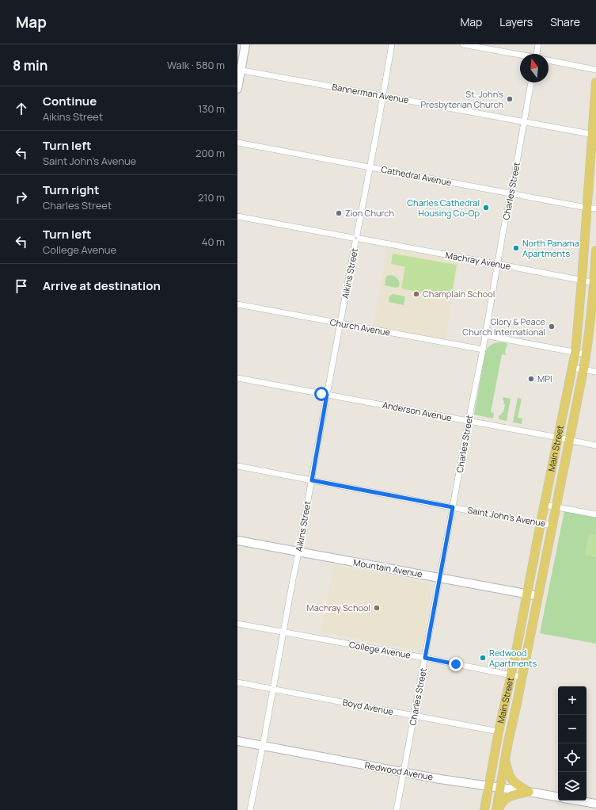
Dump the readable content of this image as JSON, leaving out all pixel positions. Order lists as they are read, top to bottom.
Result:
{
  "streets": {
    "main road": ["Main Street", "Mountain Avenue", "Redwood Avenue"],
    "street": [
      "Bannerman Avenue",
      "Cathedral Avenue",
      "Charles Street",
      "Machray Avenue",
      "Aikins Street",
      "Church Avenue",
      "Anderson Avenue",
      "Saint John's Avenue",
      "College Avenue",
      "Boyd Avenue"
    ]
  },
  "crossings": [
    ["Bannerman Avenue", "Charles Street"],
    ["Bannerman Avenue", "Aikins Street"],
    ["Bannerman Avenue", "Main Street"],
    ["Cathedral Avenue", "Charles Street"],
    ["Cathedral Avenue", "Aikins Street"],
    ["Cathedral Avenue", "Main Street"],
    ["Charles Street", "Machray Avenue"],
    ["Charles Street", "Church Avenue"],
    ["Charles Street", "Anderson Avenue"],
    ["Charles Street", "Saint John's Avenue"],
    ["Charles Street", "Mountain Avenue"],
    ["Charles Street", "College Avenue"],
    ["Charles Street", "Boyd Avenue"],
    ["Charles Street", "Redwood Avenue"],
    ["Machray Avenue", "Aikins Street"],
    ["Machray Avenue", "Main Street"],
    ["Aikins Street", "Church Avenue"],
    ["Aikins Street", "Anderson Avenue"],
    ["Aikins Street", "Saint John's Avenue"],
    ["Aikins Street", "Mountain Avenue"],
    ["Aikins Street", "College Avenue"],
    ["Aikins Street", "Boyd Avenue"],
    ["Aikins Street", "Redwood Avenue"],
    ["Anderson Avenue", "Main Street"],
    ["Main Street", "Saint John's Avenue"],
    ["Main Street", "Mountain Avenue"],
    ["Main Street", "College Avenue"],
    ["Main Street", "Boyd Avenue"],
    ["Main Street", "Redwood Avenue"]
  ],
  "places": [
    "St. John's Presbyterian Church",
    "Charles Cathedral Housing Co-Op",
    "Zion Church",
    "North Panama Apartments",
    "Champlain School",
    "Glory & Peace Church International",
    "MPI",
    "Machray School",
    "Redwood Apartments"
  ],
  "north": "top",
  "page": {
    "header": "Map",
    "nav": ["Map", "Layers", "Share"],
    "heading": ["8 min", "Walk · 580 m"],
    "list": [
      ["Continue", "Aikins Street", "130 m"],
      ["Turn left", "Saint John's Avenue", "200 m"],
      ["Turn right", "Charles Street", "210 m"],
      ["Turn left", "College Avenue", "40 m"],
      "Arrive at destination"
    ],
    "map_buttons": ["+", "−"]
  }
}
